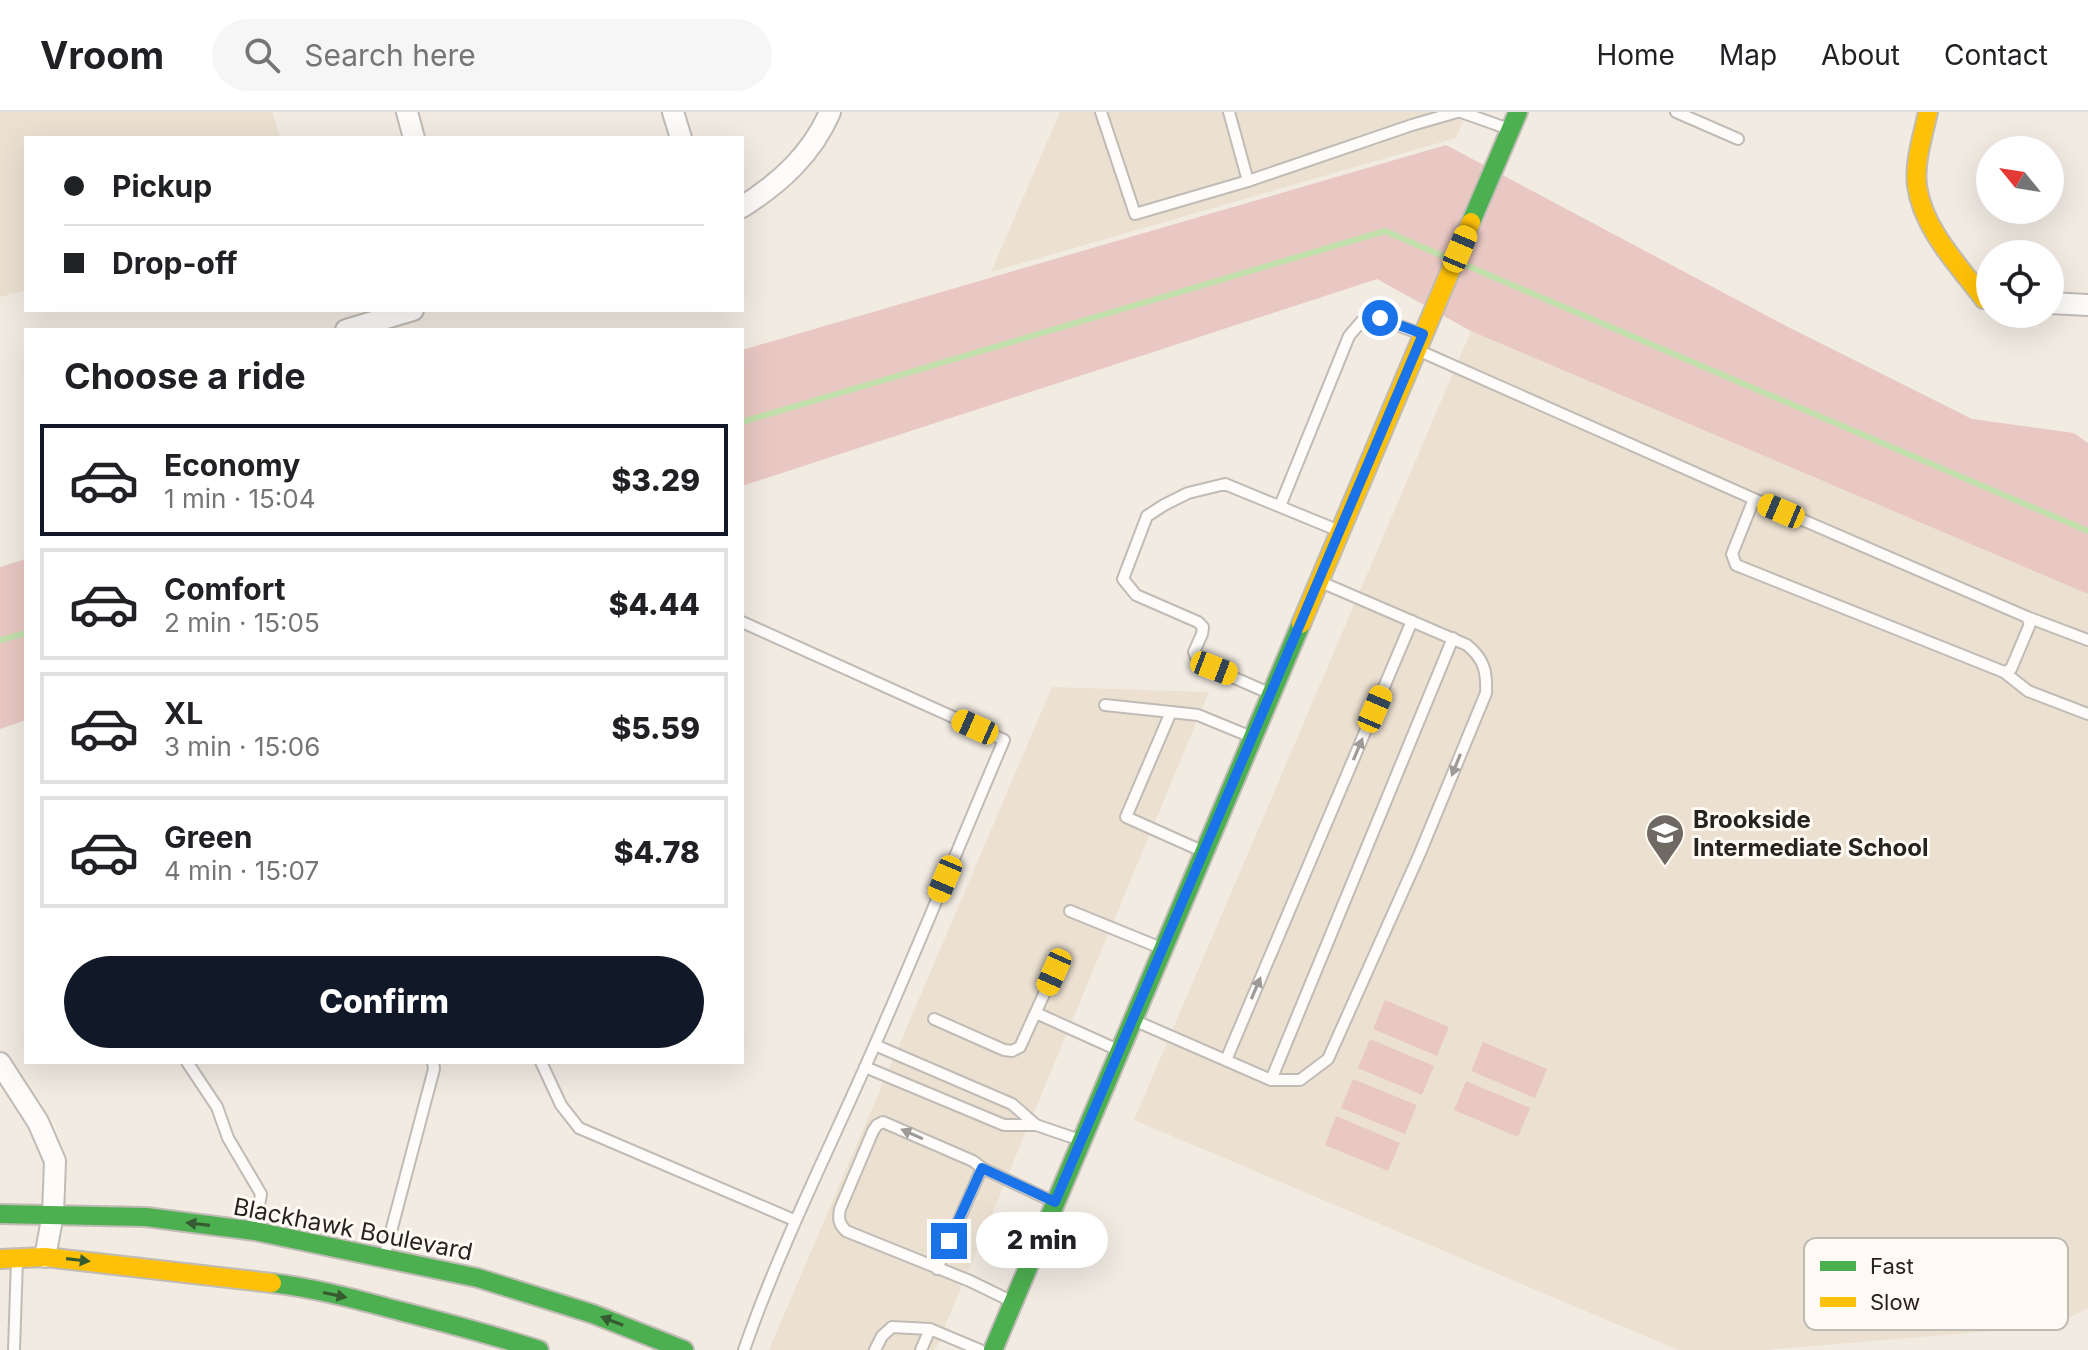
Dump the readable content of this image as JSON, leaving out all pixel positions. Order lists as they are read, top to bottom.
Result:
{
  "streets": {
    "main road": ["Blackhawk Boulevard"]
  },
  "places": {
    "school or university": ["Brookside Intermediate School"]
  },
  "legend": ["Fast", "Slow"],
  "north": "top left",
  "page": {
    "header": "Vroom",
    "search": "Search here",
    "nav": [
      "Home",
      "Map",
      "About",
      "Contact"
    ],
    "banner": ["Pickup", "Drop-off"],
    "heading": "Choose a ride",
    "list": [
      {
        "name": "Economy",
        "note": "1 min · 15:04",
        "value": "$3.29"
      },
      {
        "name": "Comfort",
        "note": "2 min · 15:05",
        "value": "$4.44"
      },
      {
        "name": "XL",
        "note": "3 min · 15:06",
        "value": "$5.59"
      },
      {
        "name": "Green",
        "note": "4 min · 15:07",
        "value": "$4.78"
      }
    ],
    "buttons": "Confirm",
    "bubble": "2 min"
  }
}
